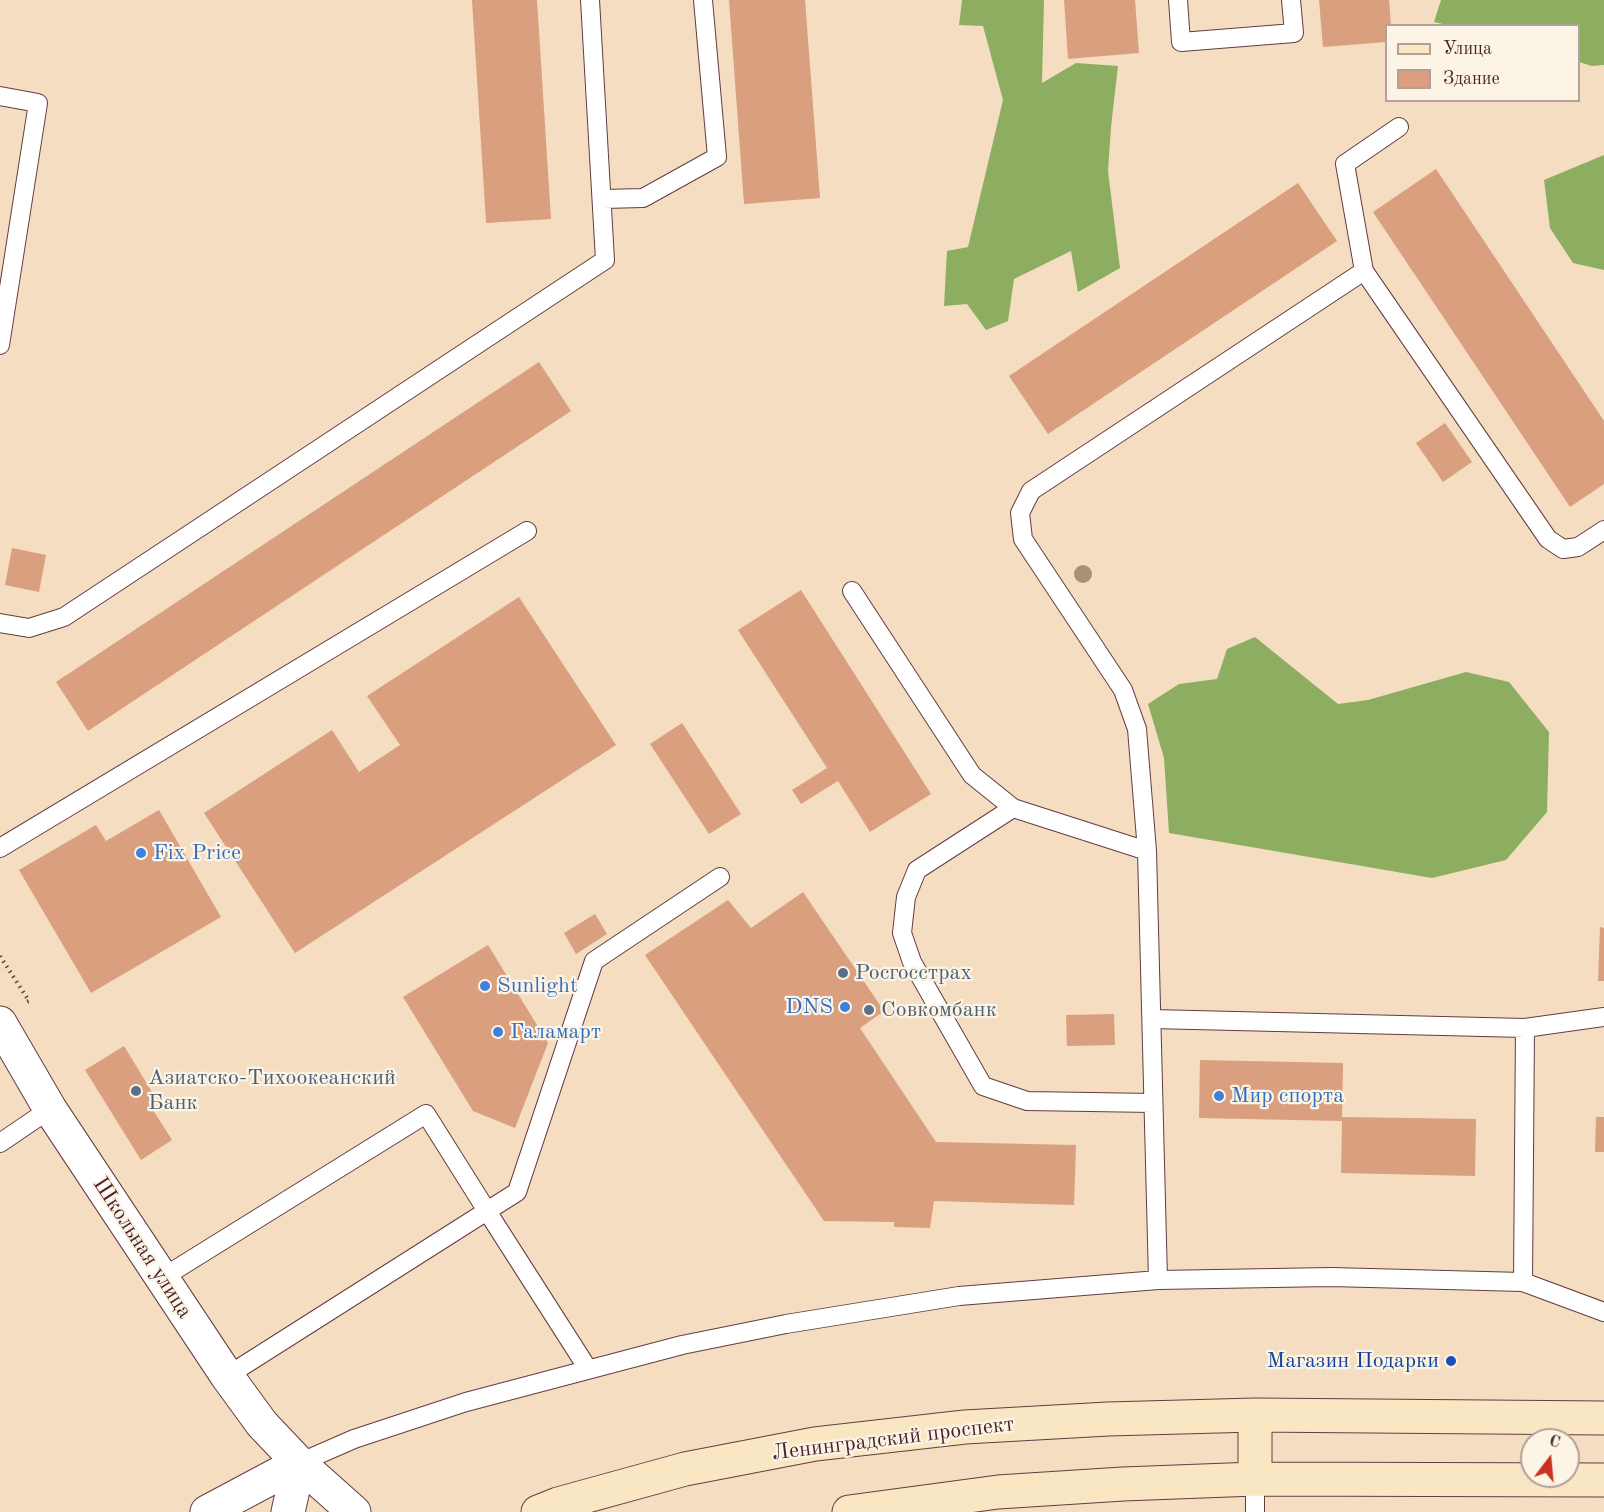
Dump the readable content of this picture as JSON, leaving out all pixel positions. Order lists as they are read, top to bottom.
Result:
{
  "streets": {
    "main road": ["Ленинградский проспект"],
    "street": ["Школьная улица"]
  },
  "places": [
    "Fix Price",
    "Росгосстрах",
    "Sunlight",
    "DNS",
    "Совкомбанк",
    "Галамарт",
    "Азиатско-Тихоокеанский Банк",
    "Мир спорта",
    "Магазин Подарки"
  ],
  "legend": ["Улица", "Здание"],
  "north": "top"
}
